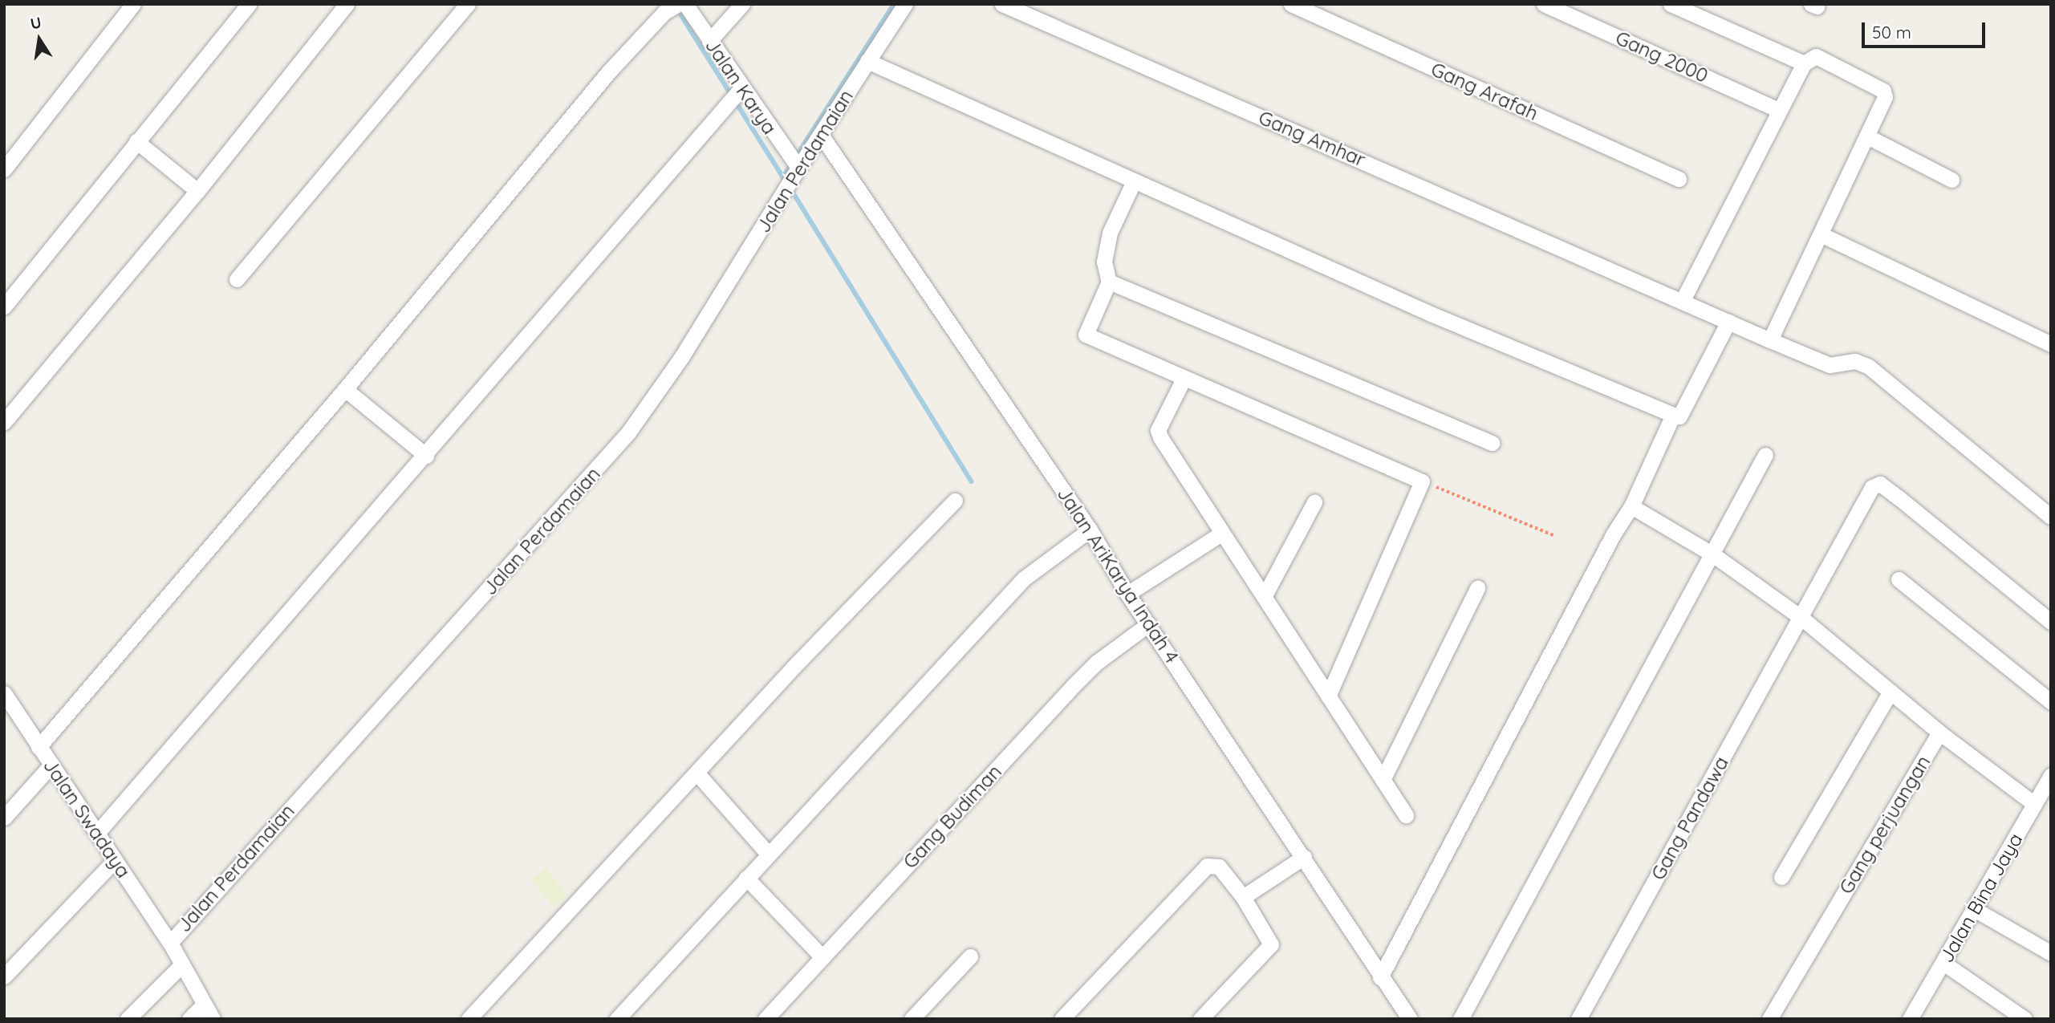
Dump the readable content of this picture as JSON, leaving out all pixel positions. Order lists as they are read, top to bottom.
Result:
{
  "streets": {
    "street": [
      "Gang 2000",
      "Jalan Karya",
      "Gang Arafah",
      "Gang Amhar",
      "Jalan Perdamaian",
      "Jalan AriKarya Indah 4",
      "Gang Budiman",
      "Jalan Swadaya",
      "Gang Pandawa",
      "Gang perjuangan",
      "Jalan Bina Jaya"
    ]
  },
  "crossings": [
    ["Jalan Karya", "Jalan Perdamaian"],
    ["Jalan Perdamaian", "Jalan AriKarya Indah 4"],
    ["Jalan Perdamaian", "Jalan Swadaya"],
    ["Jalan AriKarya Indah 4", "Gang Budiman"],
    ["Gang perjuangan", "Jalan Bina Jaya"]
  ],
  "scale_bar": "50 m",
  "north": "top"
}
